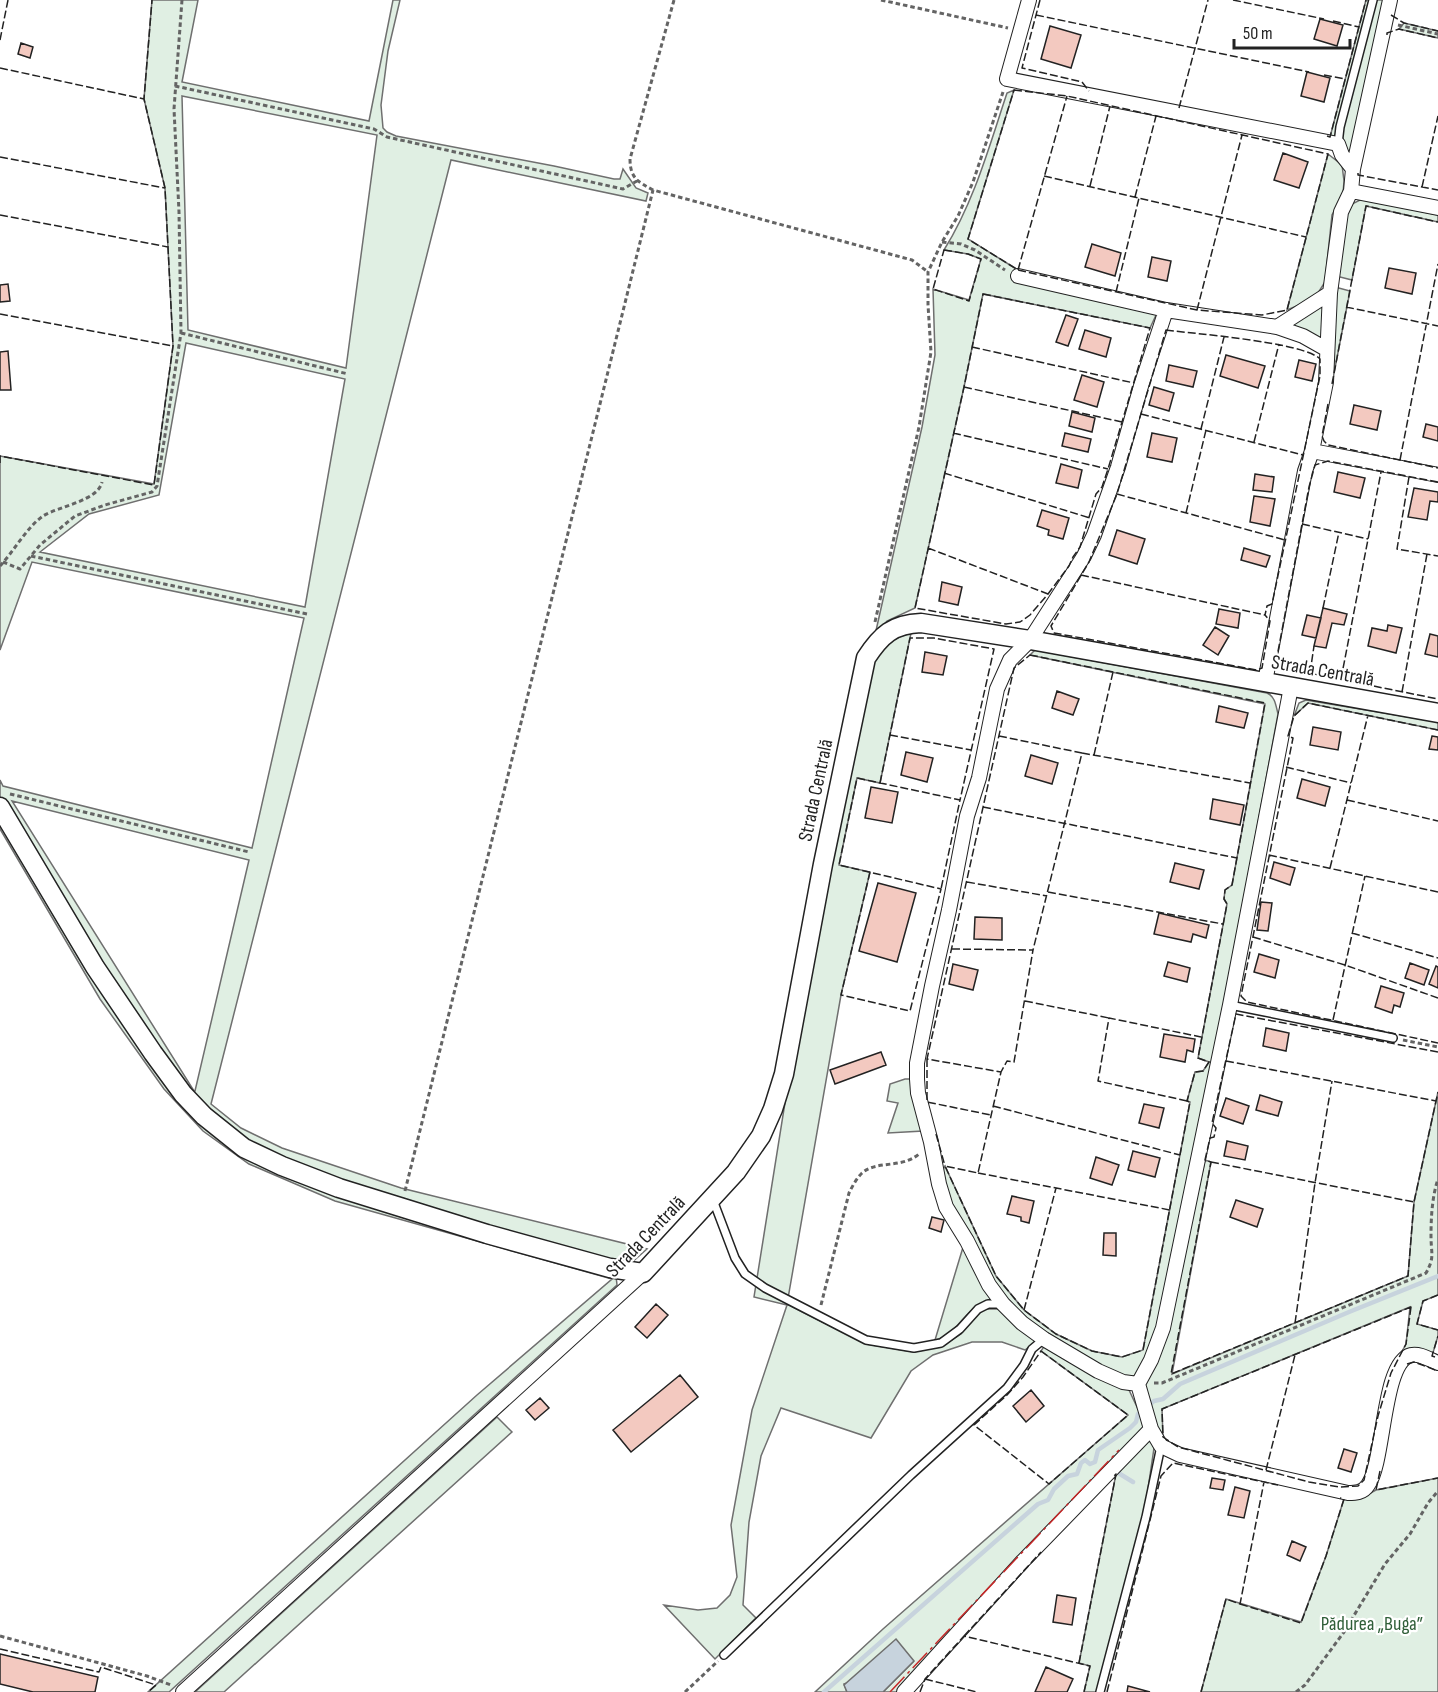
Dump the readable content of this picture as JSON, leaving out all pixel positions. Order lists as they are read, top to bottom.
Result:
{
  "streets": {
    "street": ["Strada Centrală"]
  },
  "parks": ["Pădurea „Buga”"],
  "scale_bar": "50 m"
}
